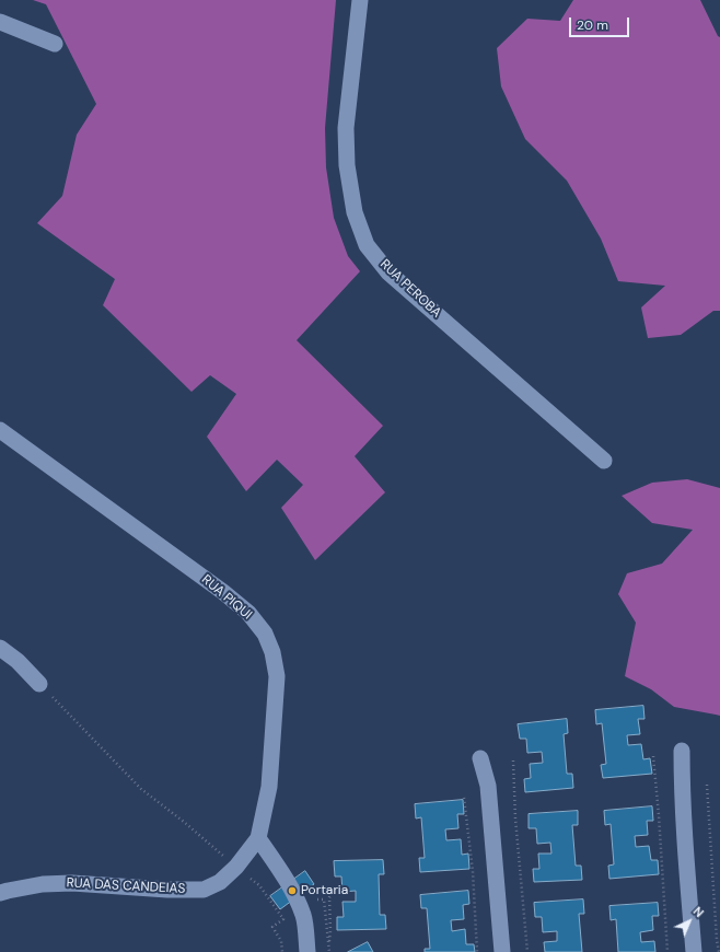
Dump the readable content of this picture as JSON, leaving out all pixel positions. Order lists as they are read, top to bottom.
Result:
{
  "streets": {
    "street": ["RUA PEROBA", "RUA PIQUI", "RUA DAS CANDEIAS"]
  },
  "crossings": [
    ["RUA PIQUI", "RUA DAS CANDEIAS"]
  ],
  "places": ["Portaria"],
  "scale_bar": "20 m",
  "north": "top right"
}
